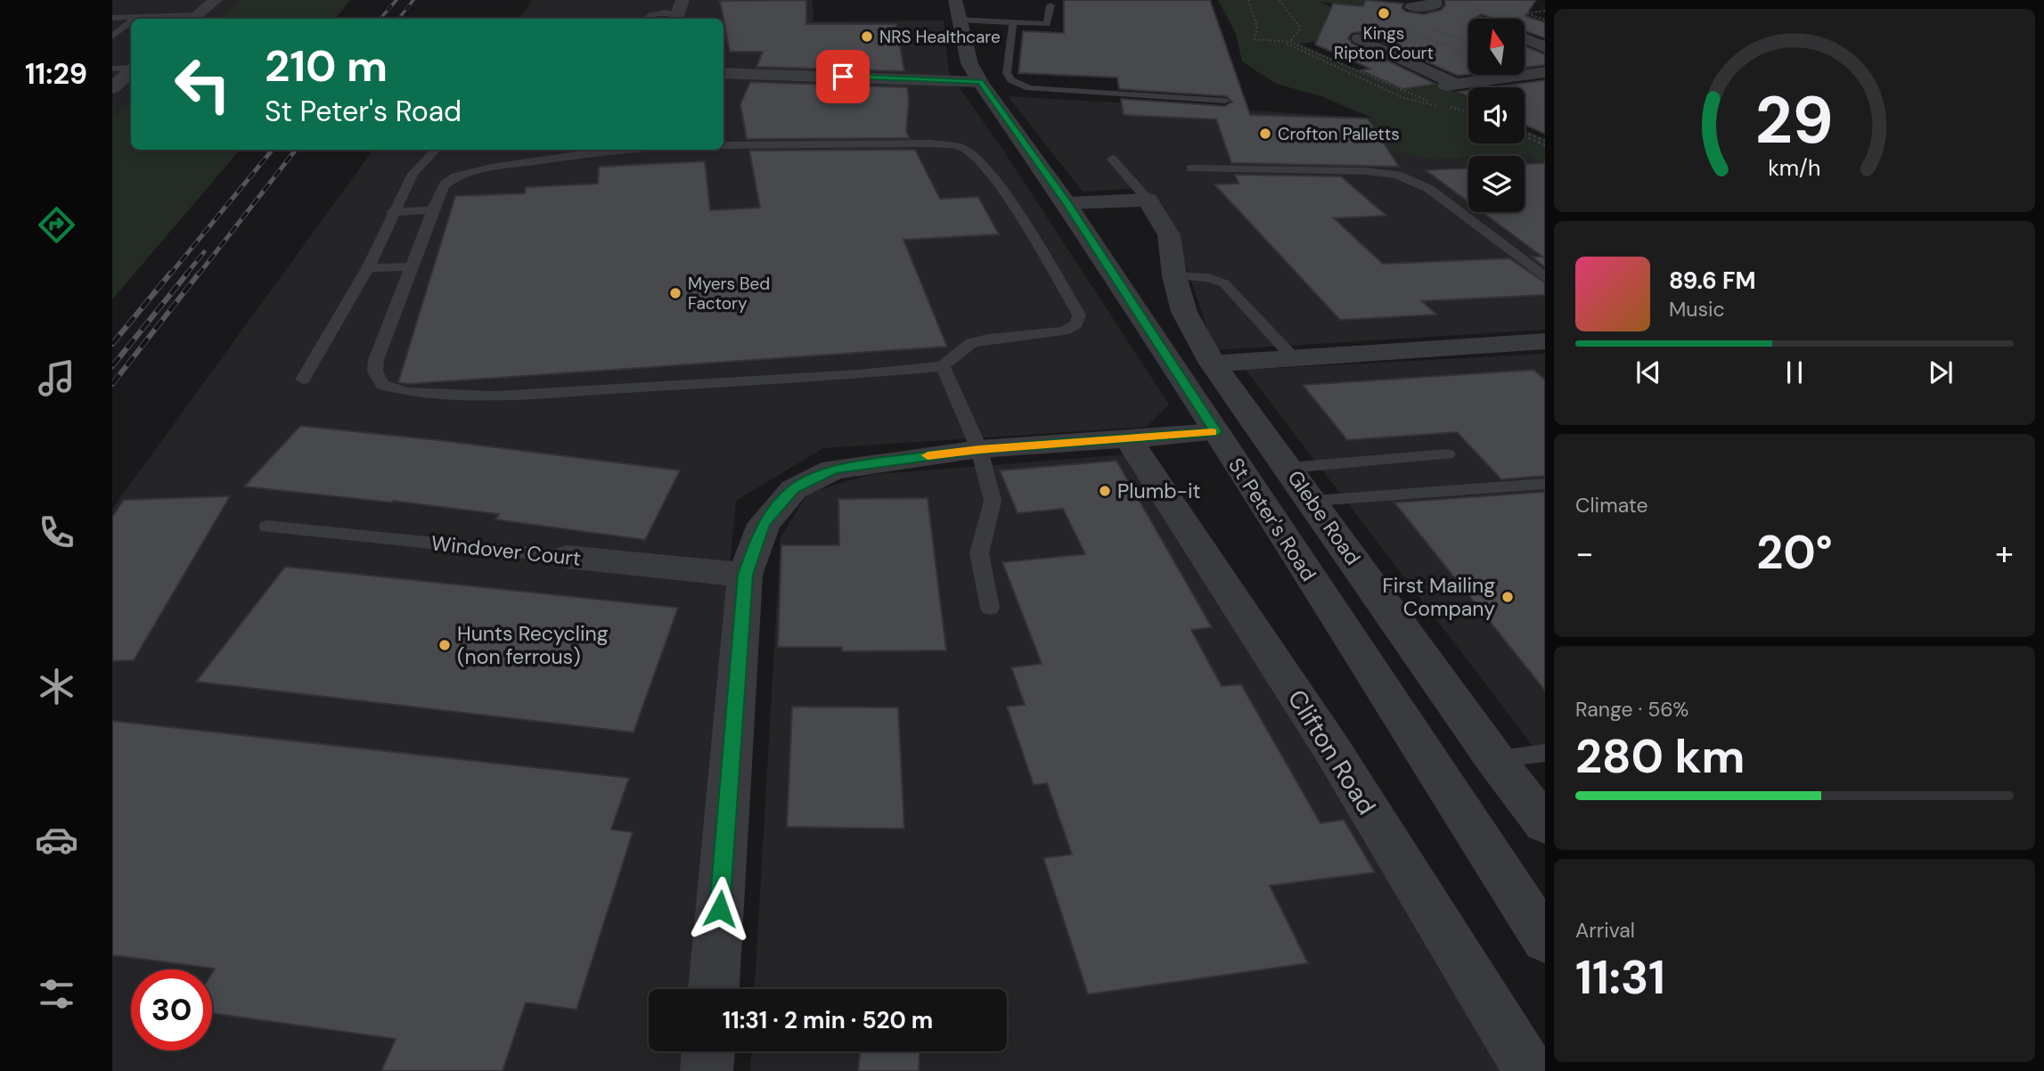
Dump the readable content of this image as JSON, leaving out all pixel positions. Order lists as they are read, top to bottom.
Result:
{
  "streets": {
    "street": [
      "Glebe Road",
      "St Peter's Road",
      "Windover Court",
      "Clifton Road"
    ]
  },
  "places": [
    "Kings Ripton Court",
    "NRS Healthcare",
    "Crofton Palletts",
    "Myers Bed Factory",
    "Plumb-it",
    "First Mailing Company",
    "Hunts Recycling (non ferrous)"
  ],
  "north": "top",
  "page": {
    "tabs": "11:29",
    "turn": ["210 m", "St Peter's Road"],
    "song": ["89.6 FM", "Music"],
    "tile": [
      "Climate",
      ["Range · 56%", "280 km"],
      ["Arrival", "11:31"]
    ],
    "heat": ["−", "20°", "+"],
    "limit": "30",
    "trip": "11:31 · 2 min · 520 m",
    "gauge": ["29", "km/h"]
  }
}
